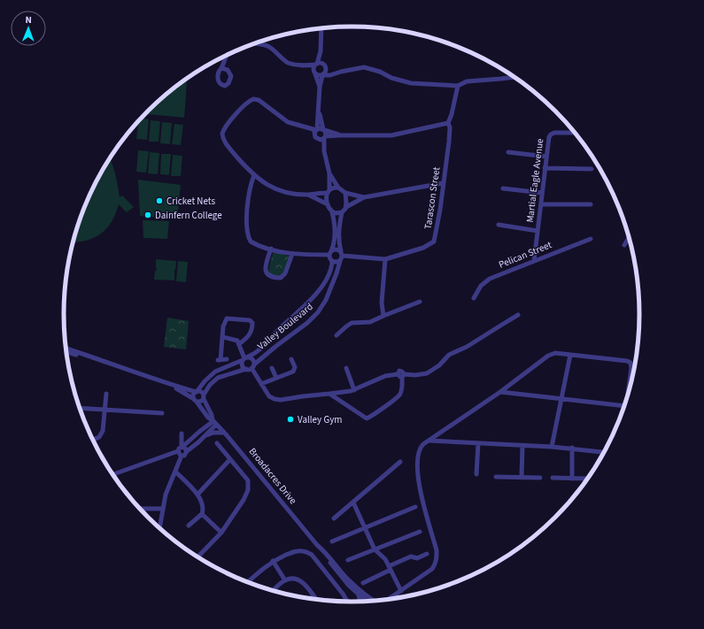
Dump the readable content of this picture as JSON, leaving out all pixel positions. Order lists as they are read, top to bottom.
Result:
{
  "streets": {
    "street": [
      "Martial Eagle Avenue",
      "Tarascon Street",
      "Pelican Street",
      "Valley Boulevard",
      "Broadacres Drive"
    ]
  },
  "crossings": [
    ["Martial Eagle Avenue", "Pelican Street"],
    ["Tarascon Street", "Valley Boulevard"],
    ["Valley Boulevard", "Broadacres Drive"]
  ],
  "places": ["Cricket Nets", "Dainfern College", "Valley Gym"],
  "north": "top"
}
